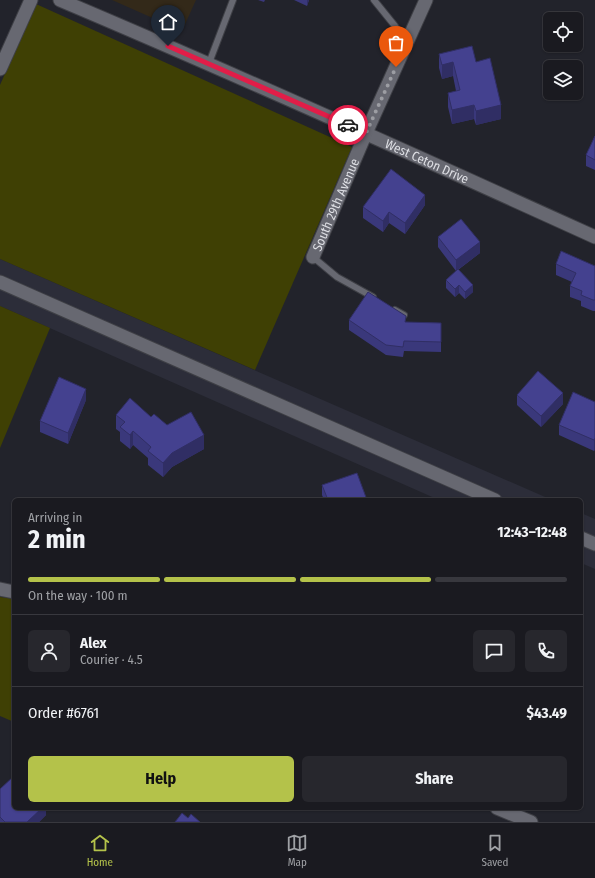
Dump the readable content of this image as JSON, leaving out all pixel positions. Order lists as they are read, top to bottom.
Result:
{
  "streets": {
    "street": ["West Ceton Drive", "South 29th Avenue"]
  },
  "crossings": [
    ["West Ceton Drive", "South 29th Avenue"]
  ],
  "page": {
    "heading": ["2 min", "Arriving in", "12:43–12:48"],
    "panel": [
      "Alex",
      "Courier · 4.5",
      "Order #6761",
      "$43.49"
    ],
    "bar": "On the way · 100 m",
    "buttons": ["Help", "Share"],
    "tabs": ["Home", "Map", "Saved"]
  }
}
